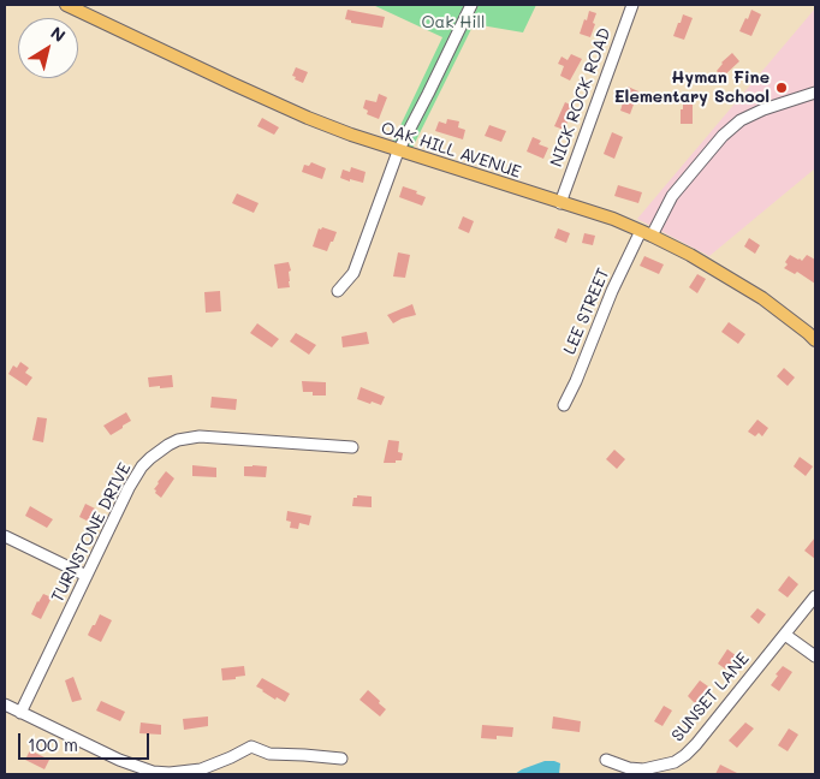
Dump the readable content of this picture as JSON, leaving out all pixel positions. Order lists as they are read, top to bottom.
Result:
{
  "streets": {
    "main road": ["OAK HILL AVENUE"],
    "street": [
      "NICK ROCK ROAD",
      "LEE STREET",
      "TURNSTONE DRIVE",
      "SUNSET LANE"
    ]
  },
  "crossings": [
    ["NICK ROCK ROAD", "OAK HILL AVENUE"],
    ["OAK HILL AVENUE", "LEE STREET"]
  ],
  "parks": ["Oak Hill"],
  "places": ["Hyman Fine Elementary School"],
  "scale_bar": "100 m",
  "north": "top right"
}
